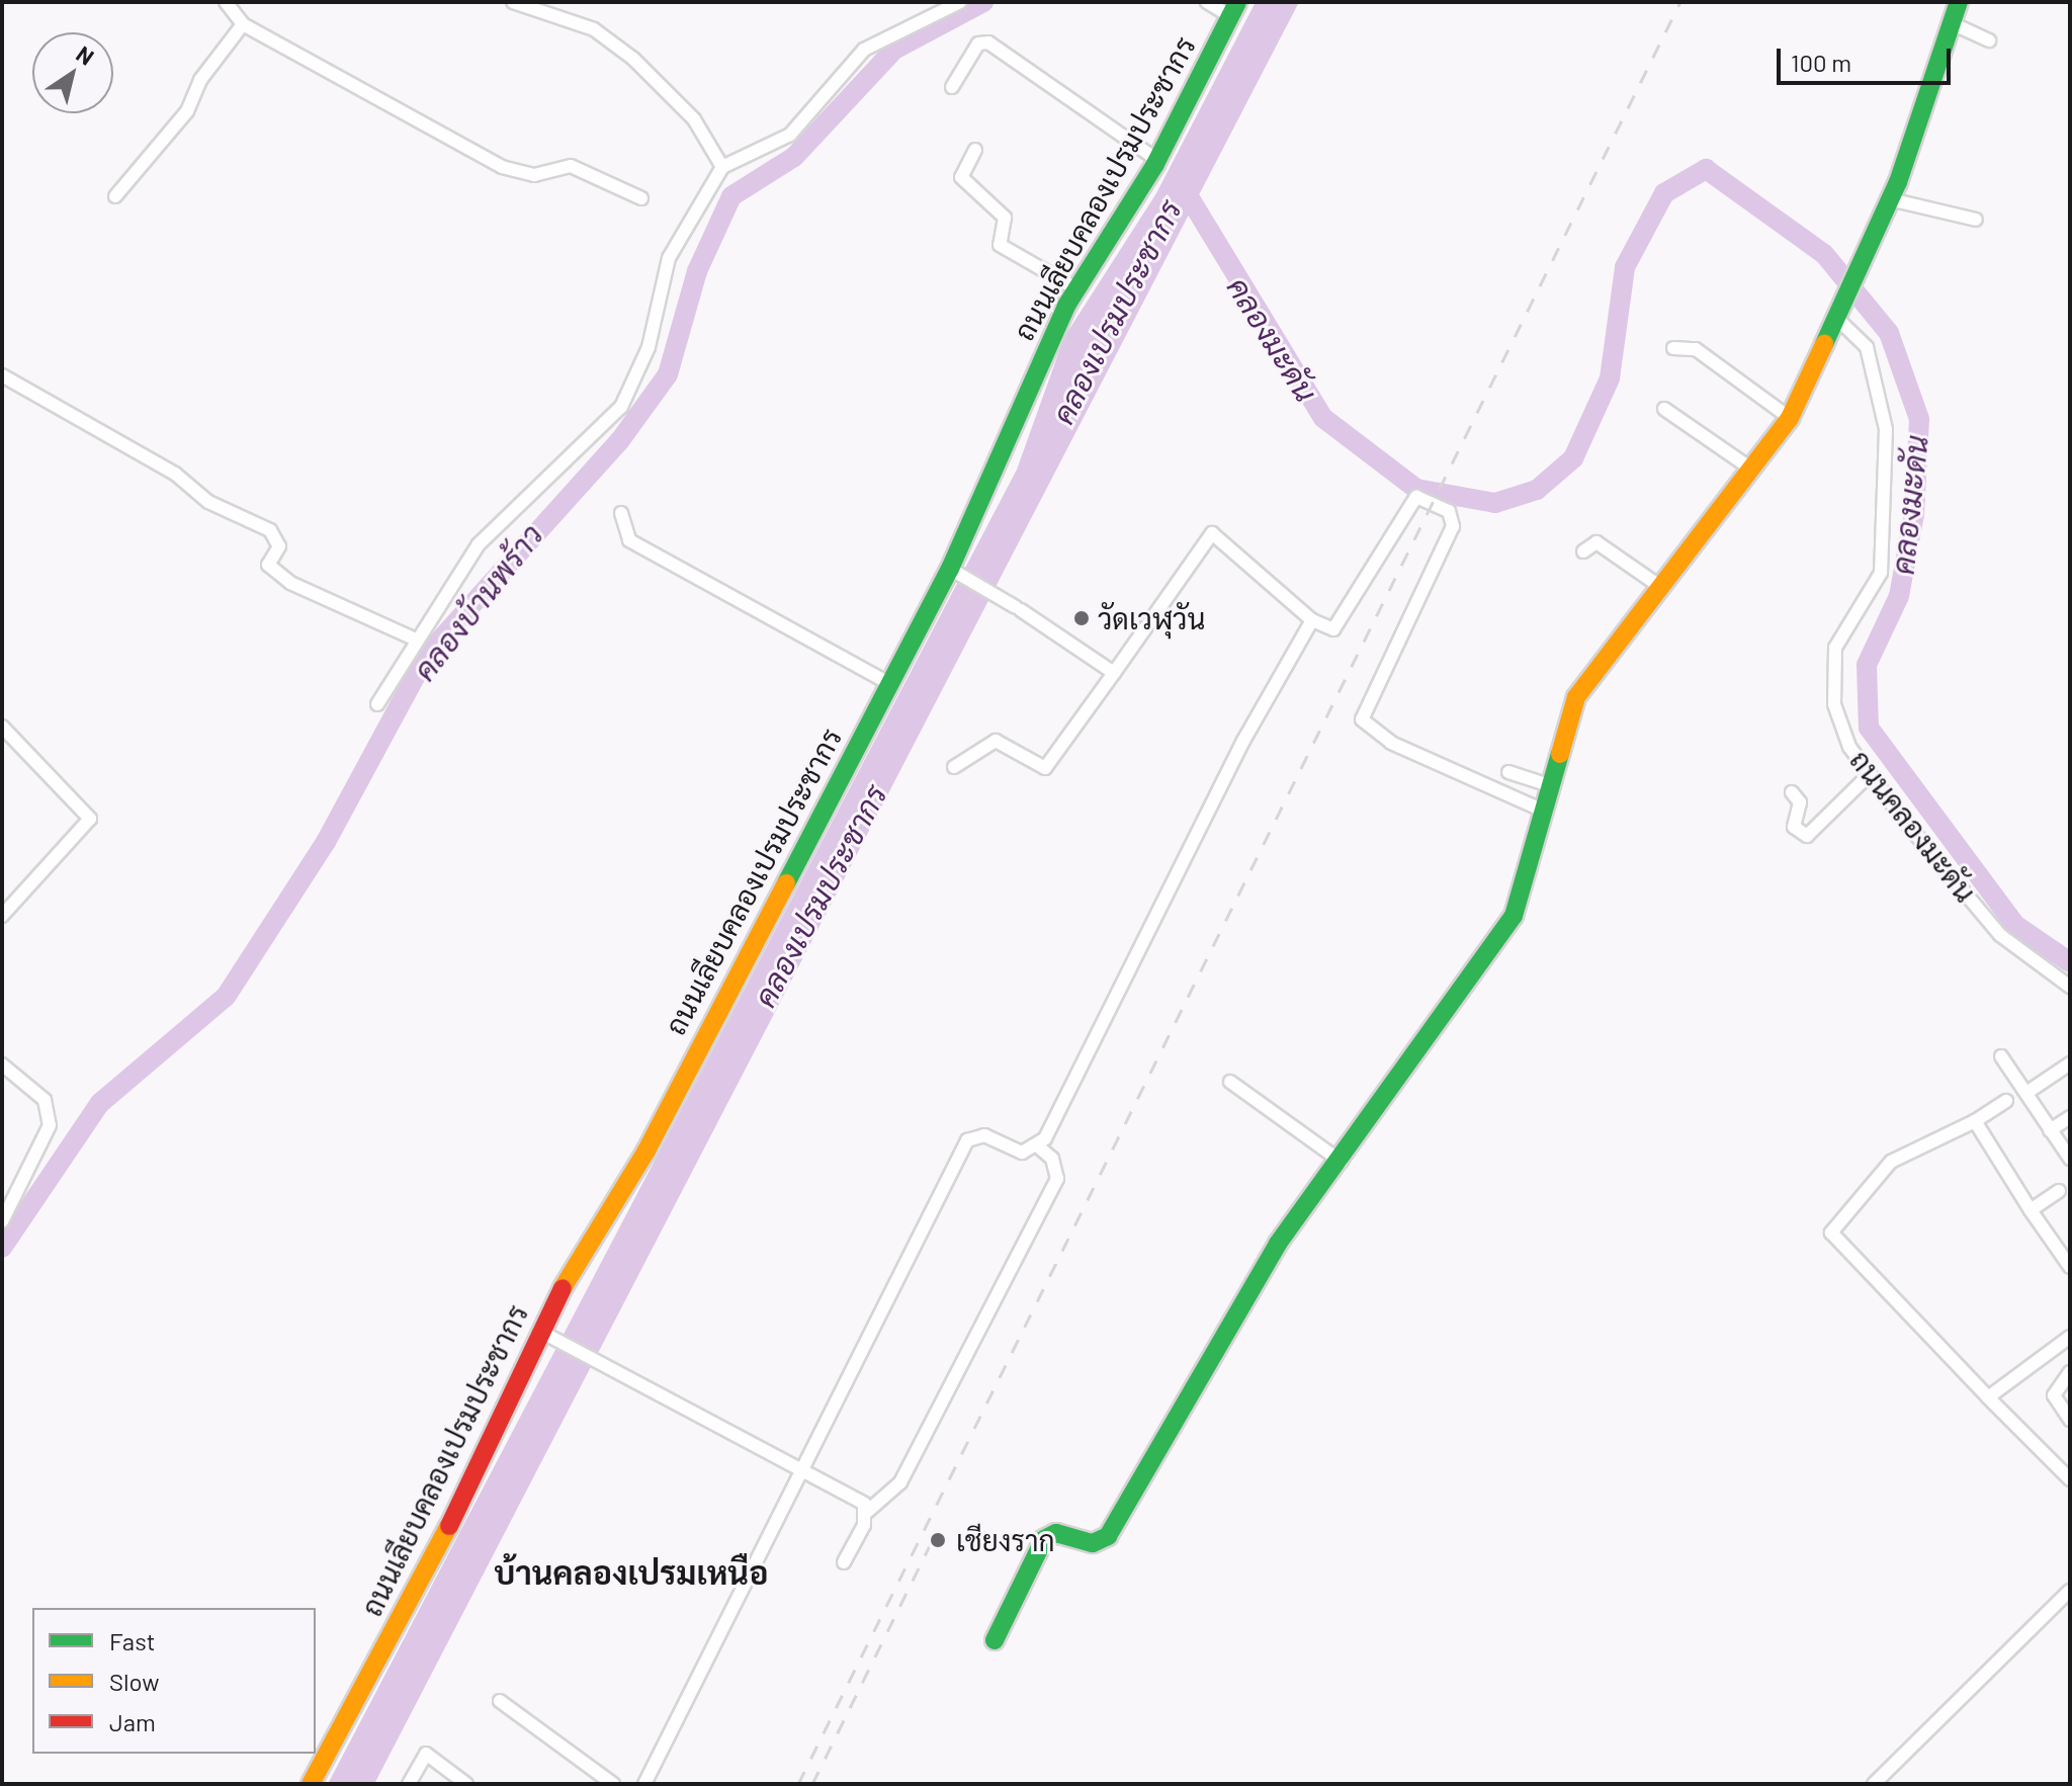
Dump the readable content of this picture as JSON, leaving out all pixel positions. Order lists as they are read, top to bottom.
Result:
{
  "streets": {
    "street": ["ถนนเลียบคลองเปรมประชากร", "ถนนคลองมะดัน"]
  },
  "districts": ["บ้านคลองเปรมเหนือ"],
  "water": ["คลองเปรมประชากร", "คลองมะดัน", "คลองบ้านพร้าว"],
  "places": ["วัดเวฬุวัน", "เชียงราก"],
  "legend": ["Fast", "Slow", "Jam"],
  "scale_bar": "100 m",
  "north": "top right"
}
